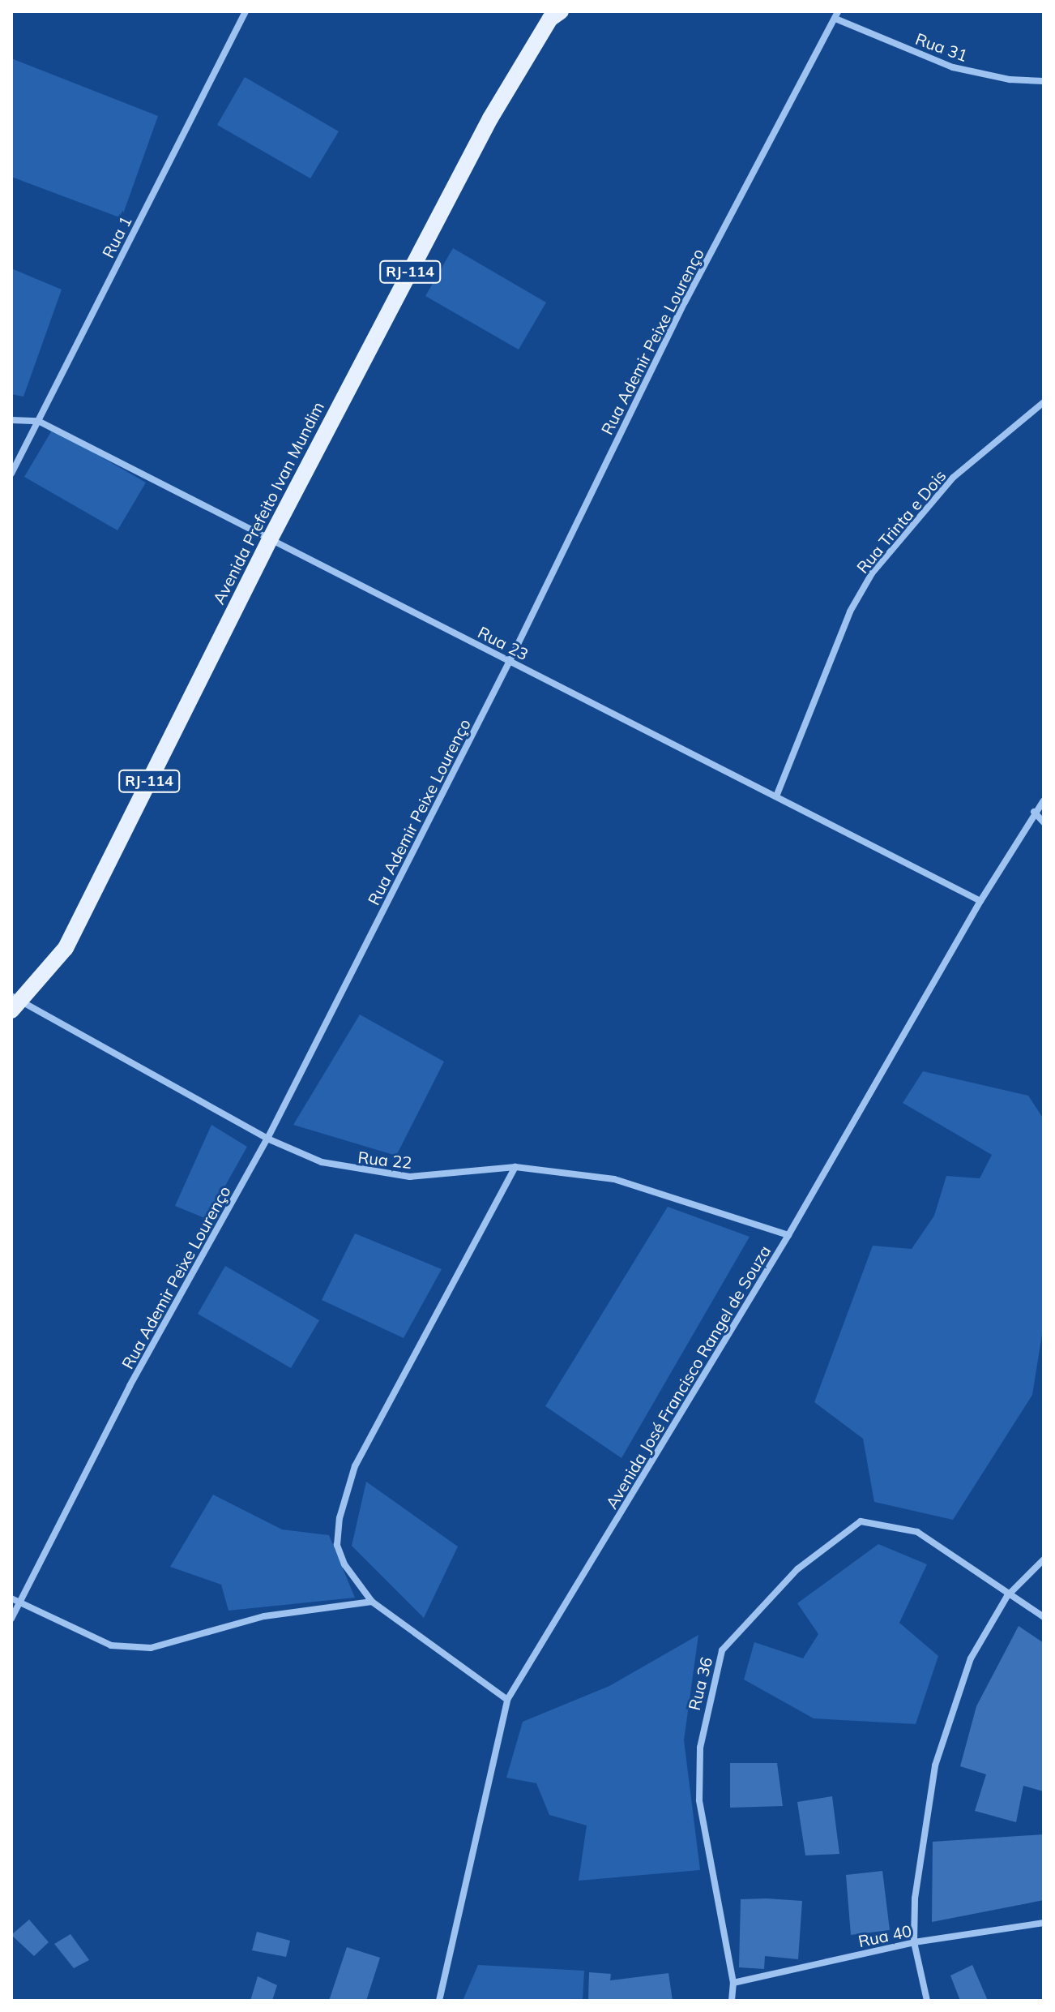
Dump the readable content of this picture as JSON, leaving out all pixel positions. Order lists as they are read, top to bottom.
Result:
{
  "streets": {
    "main road": ["RJ-114", "Avenida Prefeito Ivan Mundim"],
    "street": [
      "Rua 31",
      "Rua 1",
      "Rua Ademir Peixe Lourenço",
      "Rua Trinta e Dois",
      "Rua 23",
      "Rua 22",
      "Avenida José Francisco Rangel de Souza",
      "Rua 36",
      "Rua 40"
    ]
  },
  "crossings": [
    ["Rua 31", "Rua Ademir Peixe Lourenço"],
    ["Rua 1", "Rua 23"],
    ["Rua Ademir Peixe Lourenço", "Rua 23"],
    ["Rua Ademir Peixe Lourenço", "Rua 22"],
    ["Avenida Prefeito Ivan Mundim", "Rua 23"],
    ["Avenida Prefeito Ivan Mundim", "Rua 22"],
    ["Rua Trinta e Dois", "Rua 23"],
    ["Rua 23", "Avenida José Francisco Rangel de Souza"],
    ["Rua 22", "Avenida José Francisco Rangel de Souza"],
    ["Rua 36", "Rua 40"]
  ]
}
